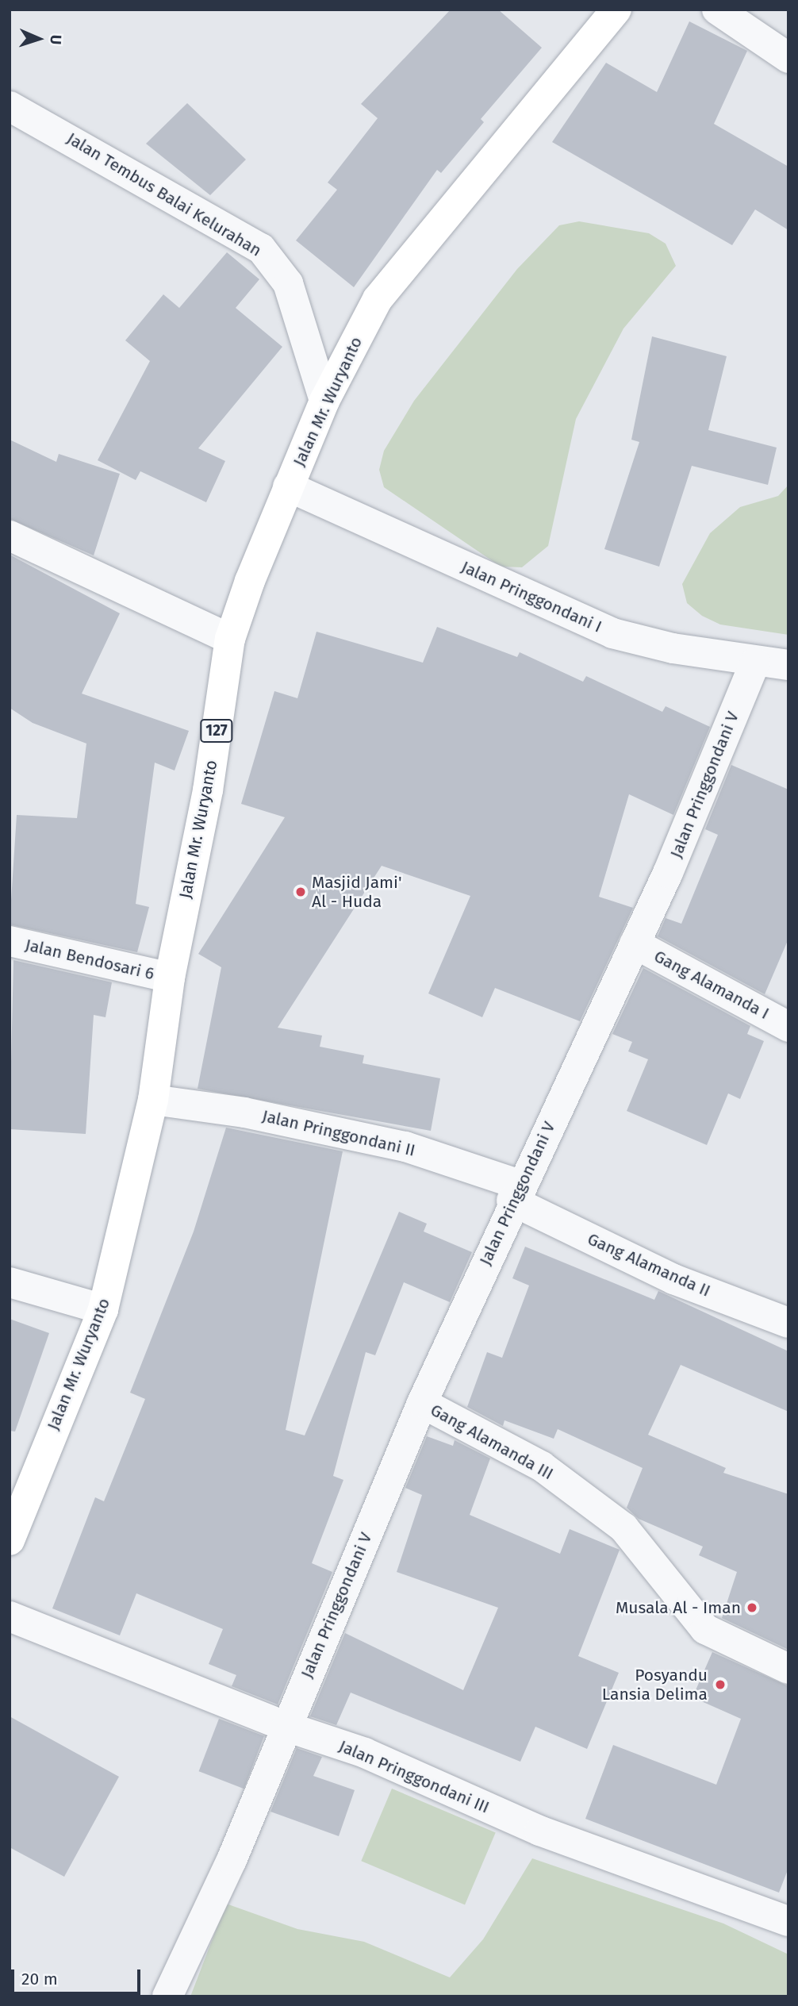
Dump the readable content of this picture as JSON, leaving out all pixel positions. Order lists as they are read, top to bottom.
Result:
{
  "streets": {
    "main road": ["Jalan Mr. Wuryanto", "127"],
    "street": [
      "Jalan Tembus Balai Kelurahan",
      "Jalan Pringgondani I",
      "Jalan Pringgondani V",
      "Jalan Bendosari 6",
      "Gang Alamanda I",
      "Jalan Pringgondani II",
      "Gang Alamanda II",
      "Gang Alamanda III",
      "Jalan Pringgondani III"
    ]
  },
  "crossings": [
    ["Jalan Tembus Balai Kelurahan", "Jalan Mr. Wuryanto"],
    ["Jalan Mr. Wuryanto", "Jalan Pringgondani I"],
    ["Jalan Mr. Wuryanto", "Jalan Bendosari 6"],
    ["Jalan Mr. Wuryanto", "Jalan Pringgondani II"],
    ["Jalan Pringgondani I", "Jalan Pringgondani V"],
    ["Jalan Pringgondani V", "Gang Alamanda I"],
    ["Jalan Pringgondani V", "Jalan Pringgondani II"],
    ["Jalan Pringgondani V", "Gang Alamanda II"],
    ["Jalan Pringgondani V", "Gang Alamanda III"],
    ["Jalan Pringgondani V", "Jalan Pringgondani III"],
    ["Jalan Pringgondani II", "Gang Alamanda II"]
  ],
  "places": ["Masjid Jami' Al - Huda", "Musala Al - Iman", "Posyandu Lansia Delima"],
  "scale_bar": "20 m",
  "north": "right"
}
